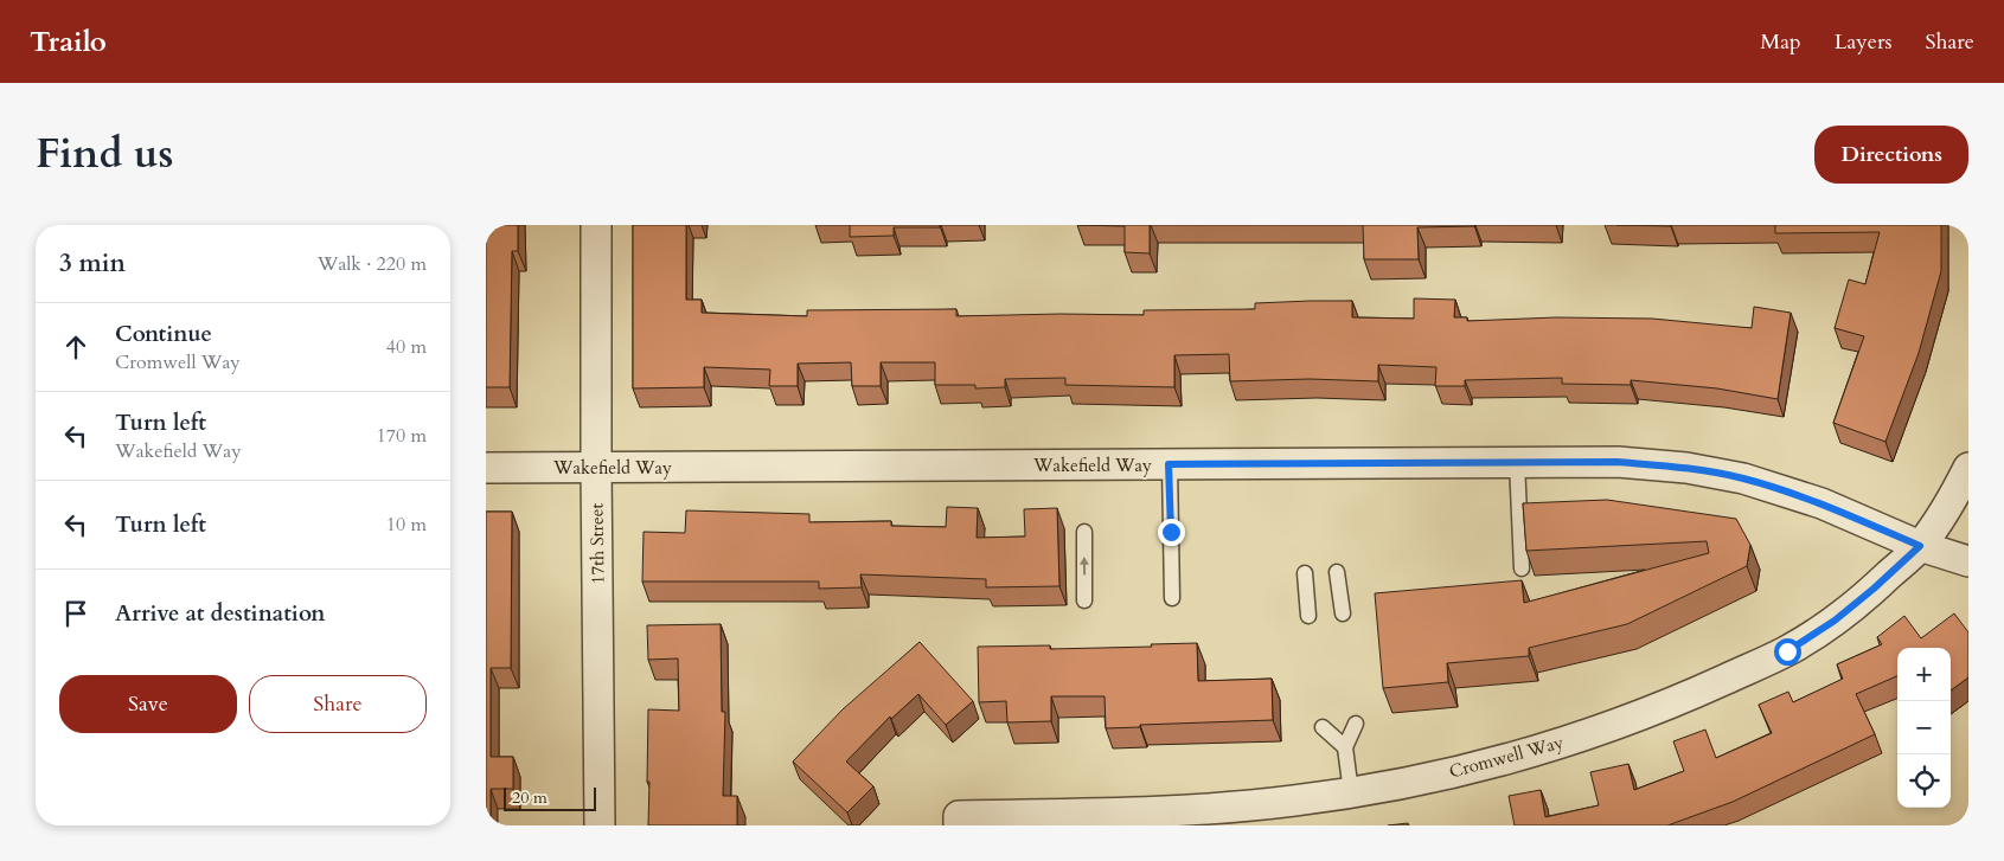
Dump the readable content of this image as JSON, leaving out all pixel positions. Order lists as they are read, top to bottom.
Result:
{
  "streets": {
    "street": ["Wakefield Way", "17th Street", "Cromwell Way"]
  },
  "crossings": [
    ["Wakefield Way", "17th Street"],
    ["Wakefield Way", "Cromwell Way"]
  ],
  "scale_bar": "20 m",
  "page": {
    "header": "Trailo",
    "nav": ["Map", "Layers", "Share"],
    "title": "Find us",
    "buttons": [
      "Directions",
      ["Save", "Share"]
    ],
    "heading": ["3 min", "Walk · 220 m"],
    "list": [
      ["Continue", "Cromwell Way", "40 m"],
      ["Turn left", "Wakefield Way", "170 m"],
      ["Turn left", "10 m"],
      "Arrive at destination"
    ],
    "map_buttons": ["+", "−"],
    "scale": "20 m"
  }
}
